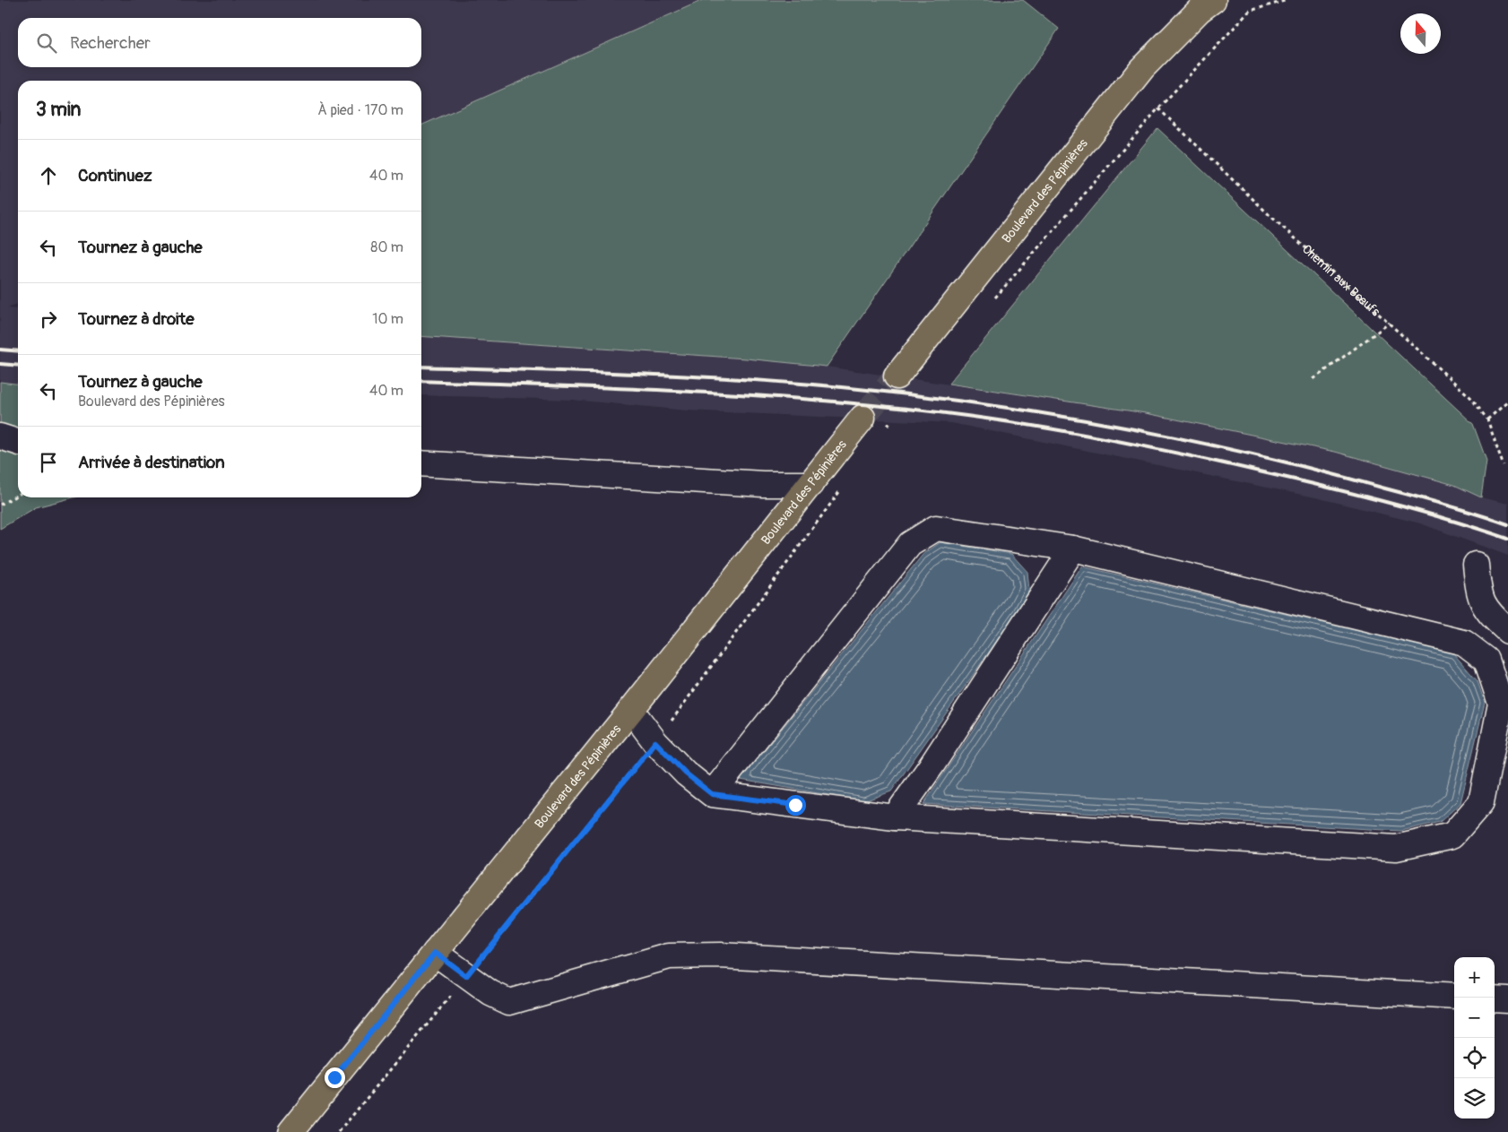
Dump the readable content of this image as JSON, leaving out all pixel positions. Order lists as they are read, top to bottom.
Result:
{
  "streets": {
    "main road": ["Boulevard des Pépinières"],
    "path": ["Chemin aux Bœufs"]
  },
  "north": "top",
  "page": {
    "search": "Rechercher",
    "heading": ["3 min", "À pied · 170 m"],
    "list": [
      ["Continuez", "40 m"],
      ["Tournez à gauche", "80 m"],
      ["Tournez à droite", "10 m"],
      ["Tournez à gauche", "Boulevard des Pépinières", "40 m"],
      "Arrivée à destination"
    ],
    "map_buttons": ["+", "−"]
  }
}
